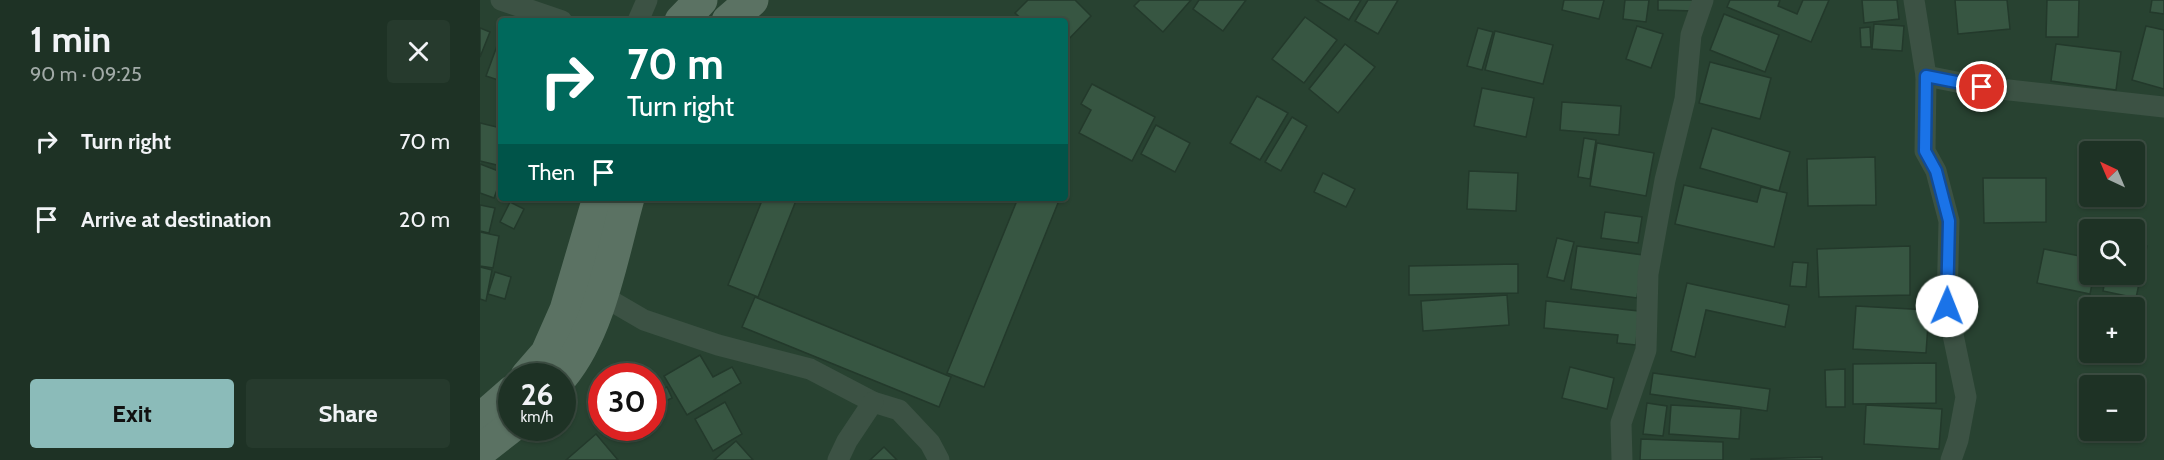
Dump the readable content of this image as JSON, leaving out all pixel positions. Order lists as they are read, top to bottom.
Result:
{
  "north": "top left",
  "page": {
    "heading": ["1 min", "90 m · 09:25"],
    "turn": ["70 m", "Turn right"],
    "list": [
      {
        "name": "Turn right",
        "value": "70 m"
      },
      {
        "name": "Arrive at destination",
        "value": "20 m"
      }
    ],
    "map_buttons": ["+", "−"],
    "then": "Then",
    "speed": "26 km/h",
    "limit": "30",
    "buttons": ["Exit", "Share"]
  }
}
